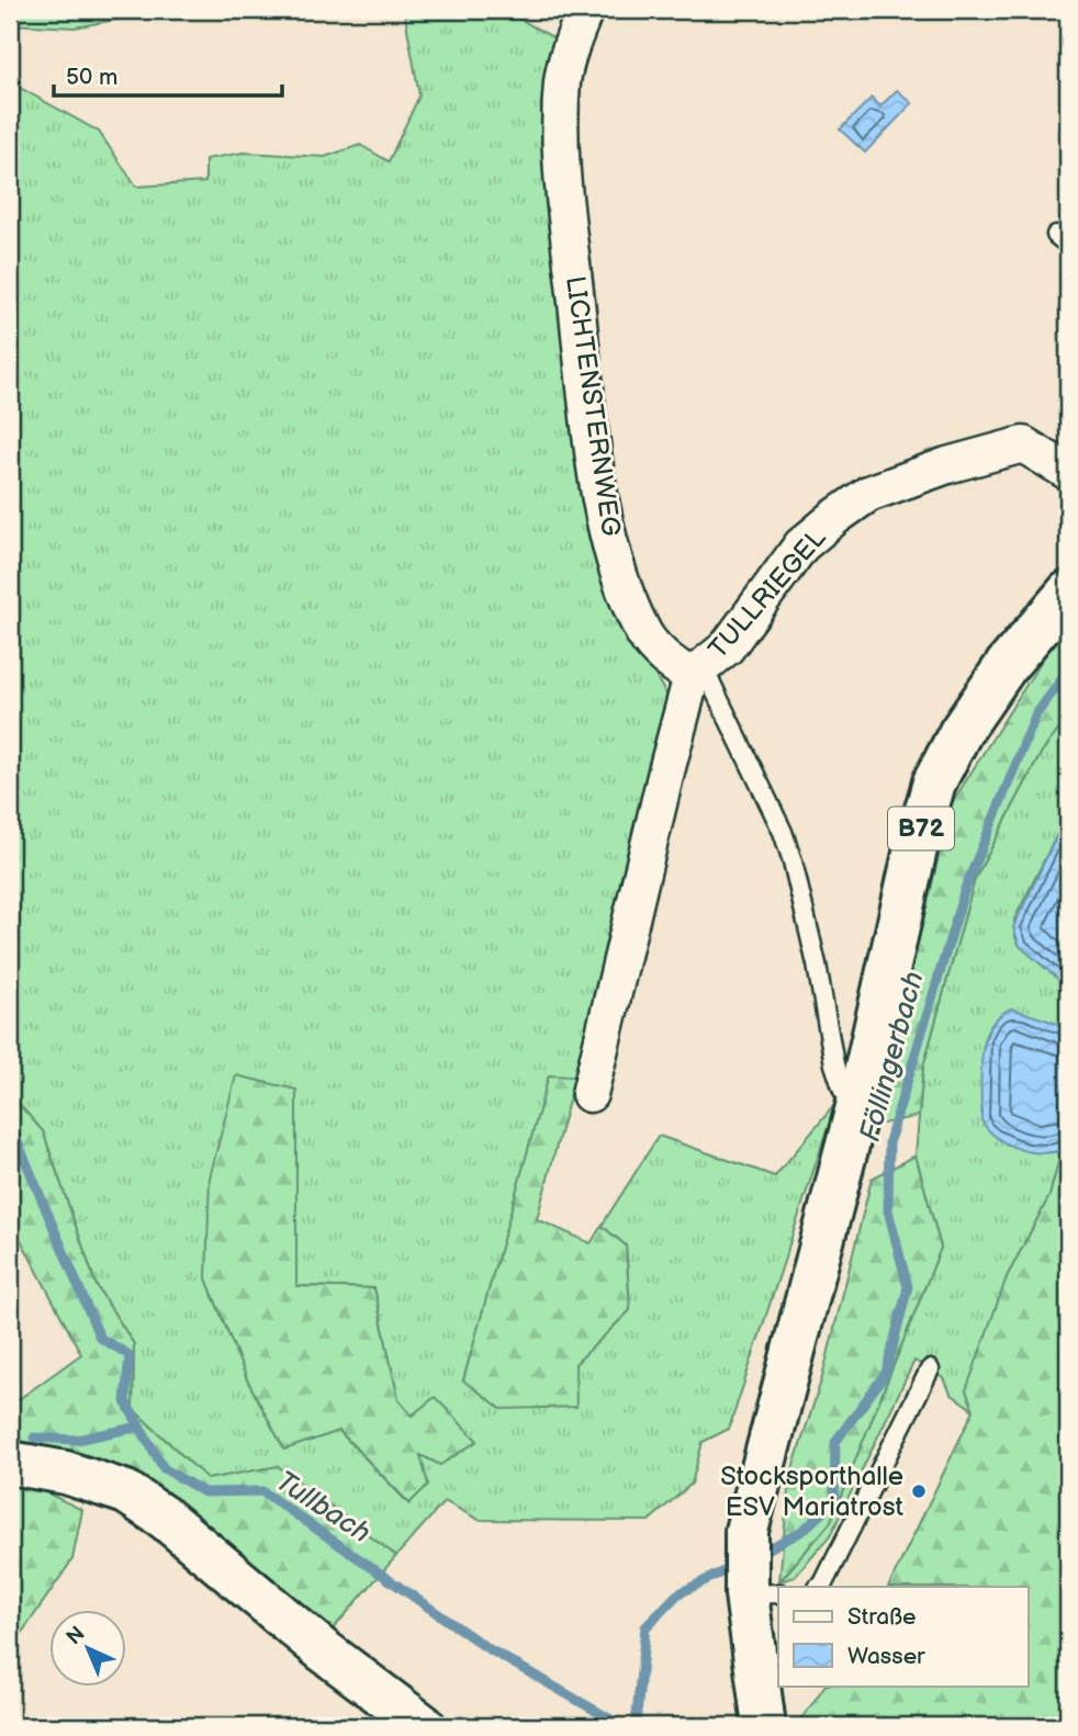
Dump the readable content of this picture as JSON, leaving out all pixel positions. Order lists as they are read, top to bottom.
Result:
{
  "streets": {
    "main road": ["B72"],
    "street": ["LICHTENSTERNWEG", "TULLRIEGEL"]
  },
  "crossings": [
    ["LICHTENSTERNWEG", "TULLRIEGEL"],
    ["LICHTENSTERNWEG", "B72"]
  ],
  "water": ["Föllingerbach", "Tullbach"],
  "places": ["Stocksporthalle ESV Mariatrost"],
  "legend": ["Straße", "Wasser"],
  "scale_bar": "50 m",
  "north": "top left"
}
